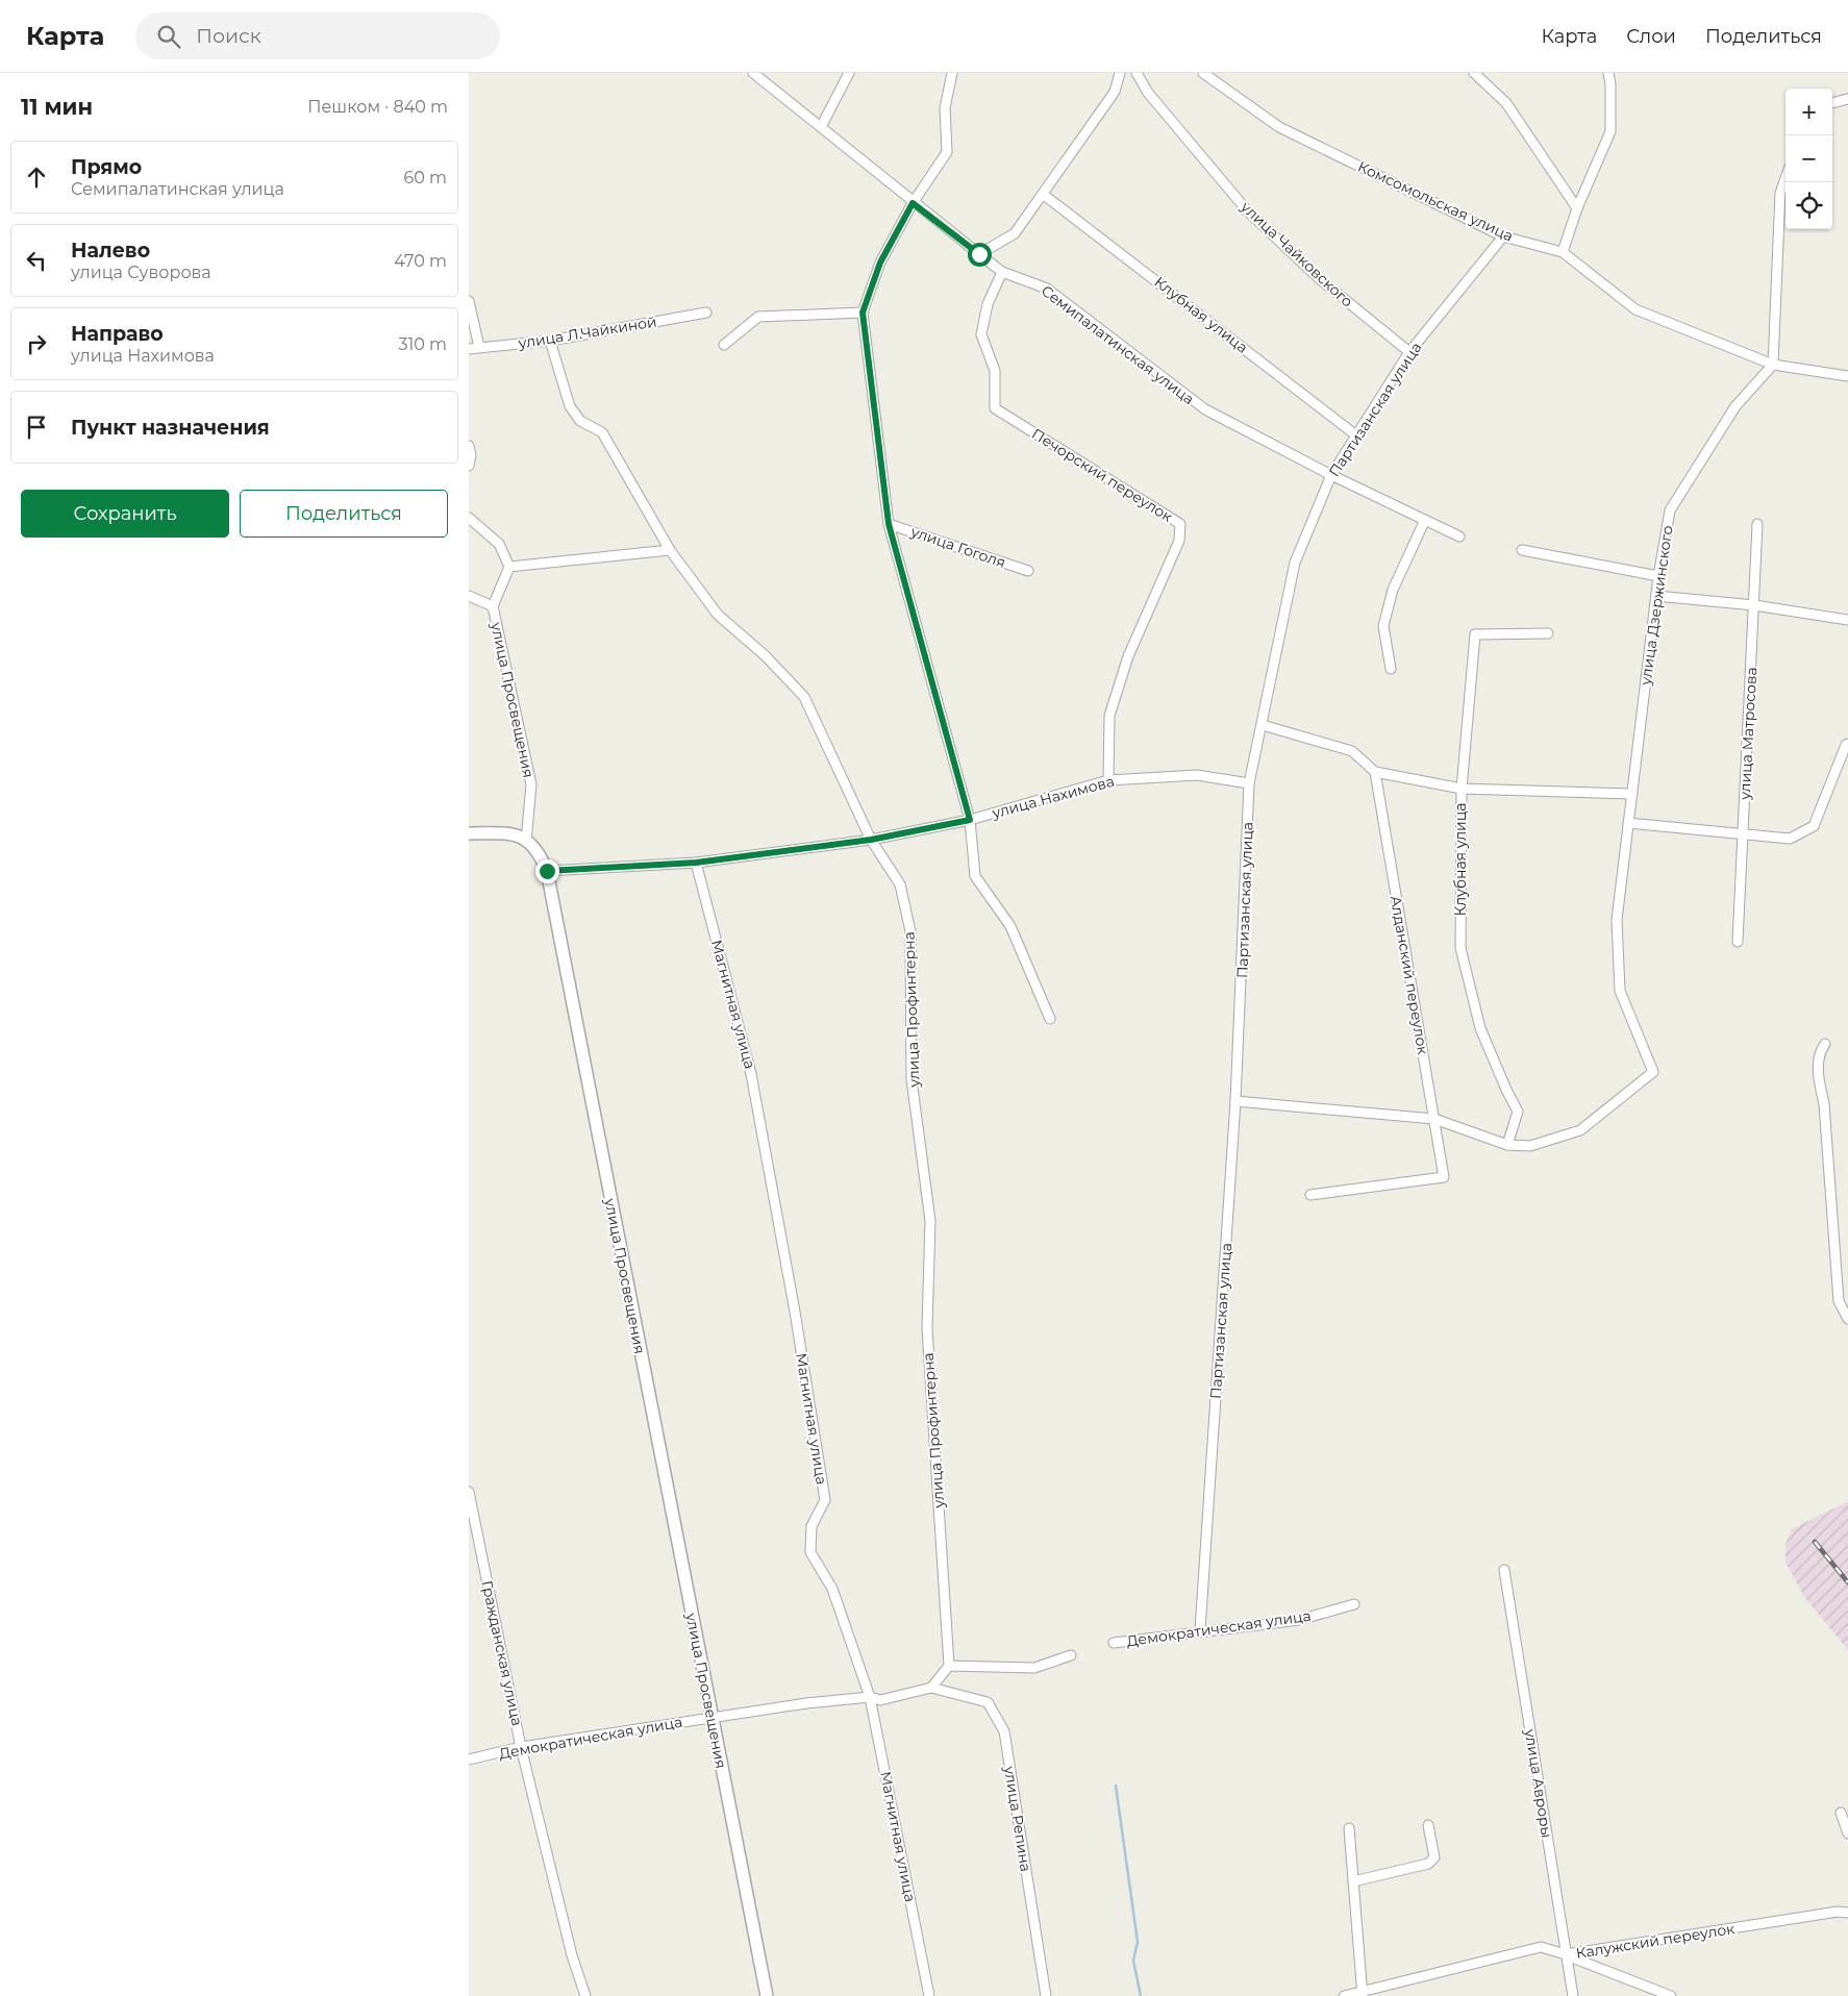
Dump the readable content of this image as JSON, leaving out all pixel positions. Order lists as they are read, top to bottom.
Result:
{
  "streets": {
    "street": [
      "Комсомольская улица",
      "улица Чайковского",
      "Клубная улица",
      "улица Л.Чайкиной",
      "Семипалатинская улица",
      "Партизанская улица",
      "Печорский переулок",
      "улица Гоголя",
      "улица Дзержинского",
      "улица Просвещения",
      "улица Матросова",
      "улица Нахимова",
      "Алданский переулок",
      "Магнитная улица",
      "улица Профинтерна",
      "Демократическая улица",
      "Гражданская улица",
      "улица Авроры",
      "улица Репина",
      "Калужский переулок"
    ]
  },
  "crossings": [
    ["Комсомольская улица", "Партизанская улица"],
    ["Комсомольская улица", "улица Дзержинского"],
    ["улица Чайковского", "Партизанская улица"],
    ["Клубная улица", "Партизанская улица"],
    ["Клубная улица", "улица Дзержинского"],
    ["улица Л.Чайкиной", "улица Профинтерна"],
    ["Семипалатинская улица", "Партизанская улица"],
    ["Семипалатинская улица", "Печорский переулок"],
    ["Партизанская улица", "улица Нахимова"],
    ["Партизанская улица", "Демократическая улица"],
    ["Печорский переулок", "улица Нахимова"],
    ["улица Просвещения", "улица Нахимова"],
    ["улица Просвещения", "Демократическая улица"],
    ["улица Нахимова", "Магнитная улица"],
    ["улица Нахимова", "улица Профинтерна"],
    ["Магнитная улица", "Демократическая улица"],
    ["Демократическая улица", "Гражданская улица"],
    ["Демократическая улица", "улица Репина"],
    ["улица Авроры", "Калужский переулок"]
  ],
  "page": {
    "header": "Карта",
    "search": "Поиск",
    "nav": ["Карта", "Слои", "Поделиться"],
    "heading": ["11 мин", "Пешком · 840 m"],
    "map_buttons": ["+", "−"],
    "list": [
      ["Прямо", "Семипалатинская улица", "60 m"],
      ["Налево", "улица Суворова", "470 m"],
      ["Направо", "улица Нахимова", "310 m"],
      "Пункт назначения"
    ],
    "buttons": ["Сохранить", "Поделиться"]
  }
}
